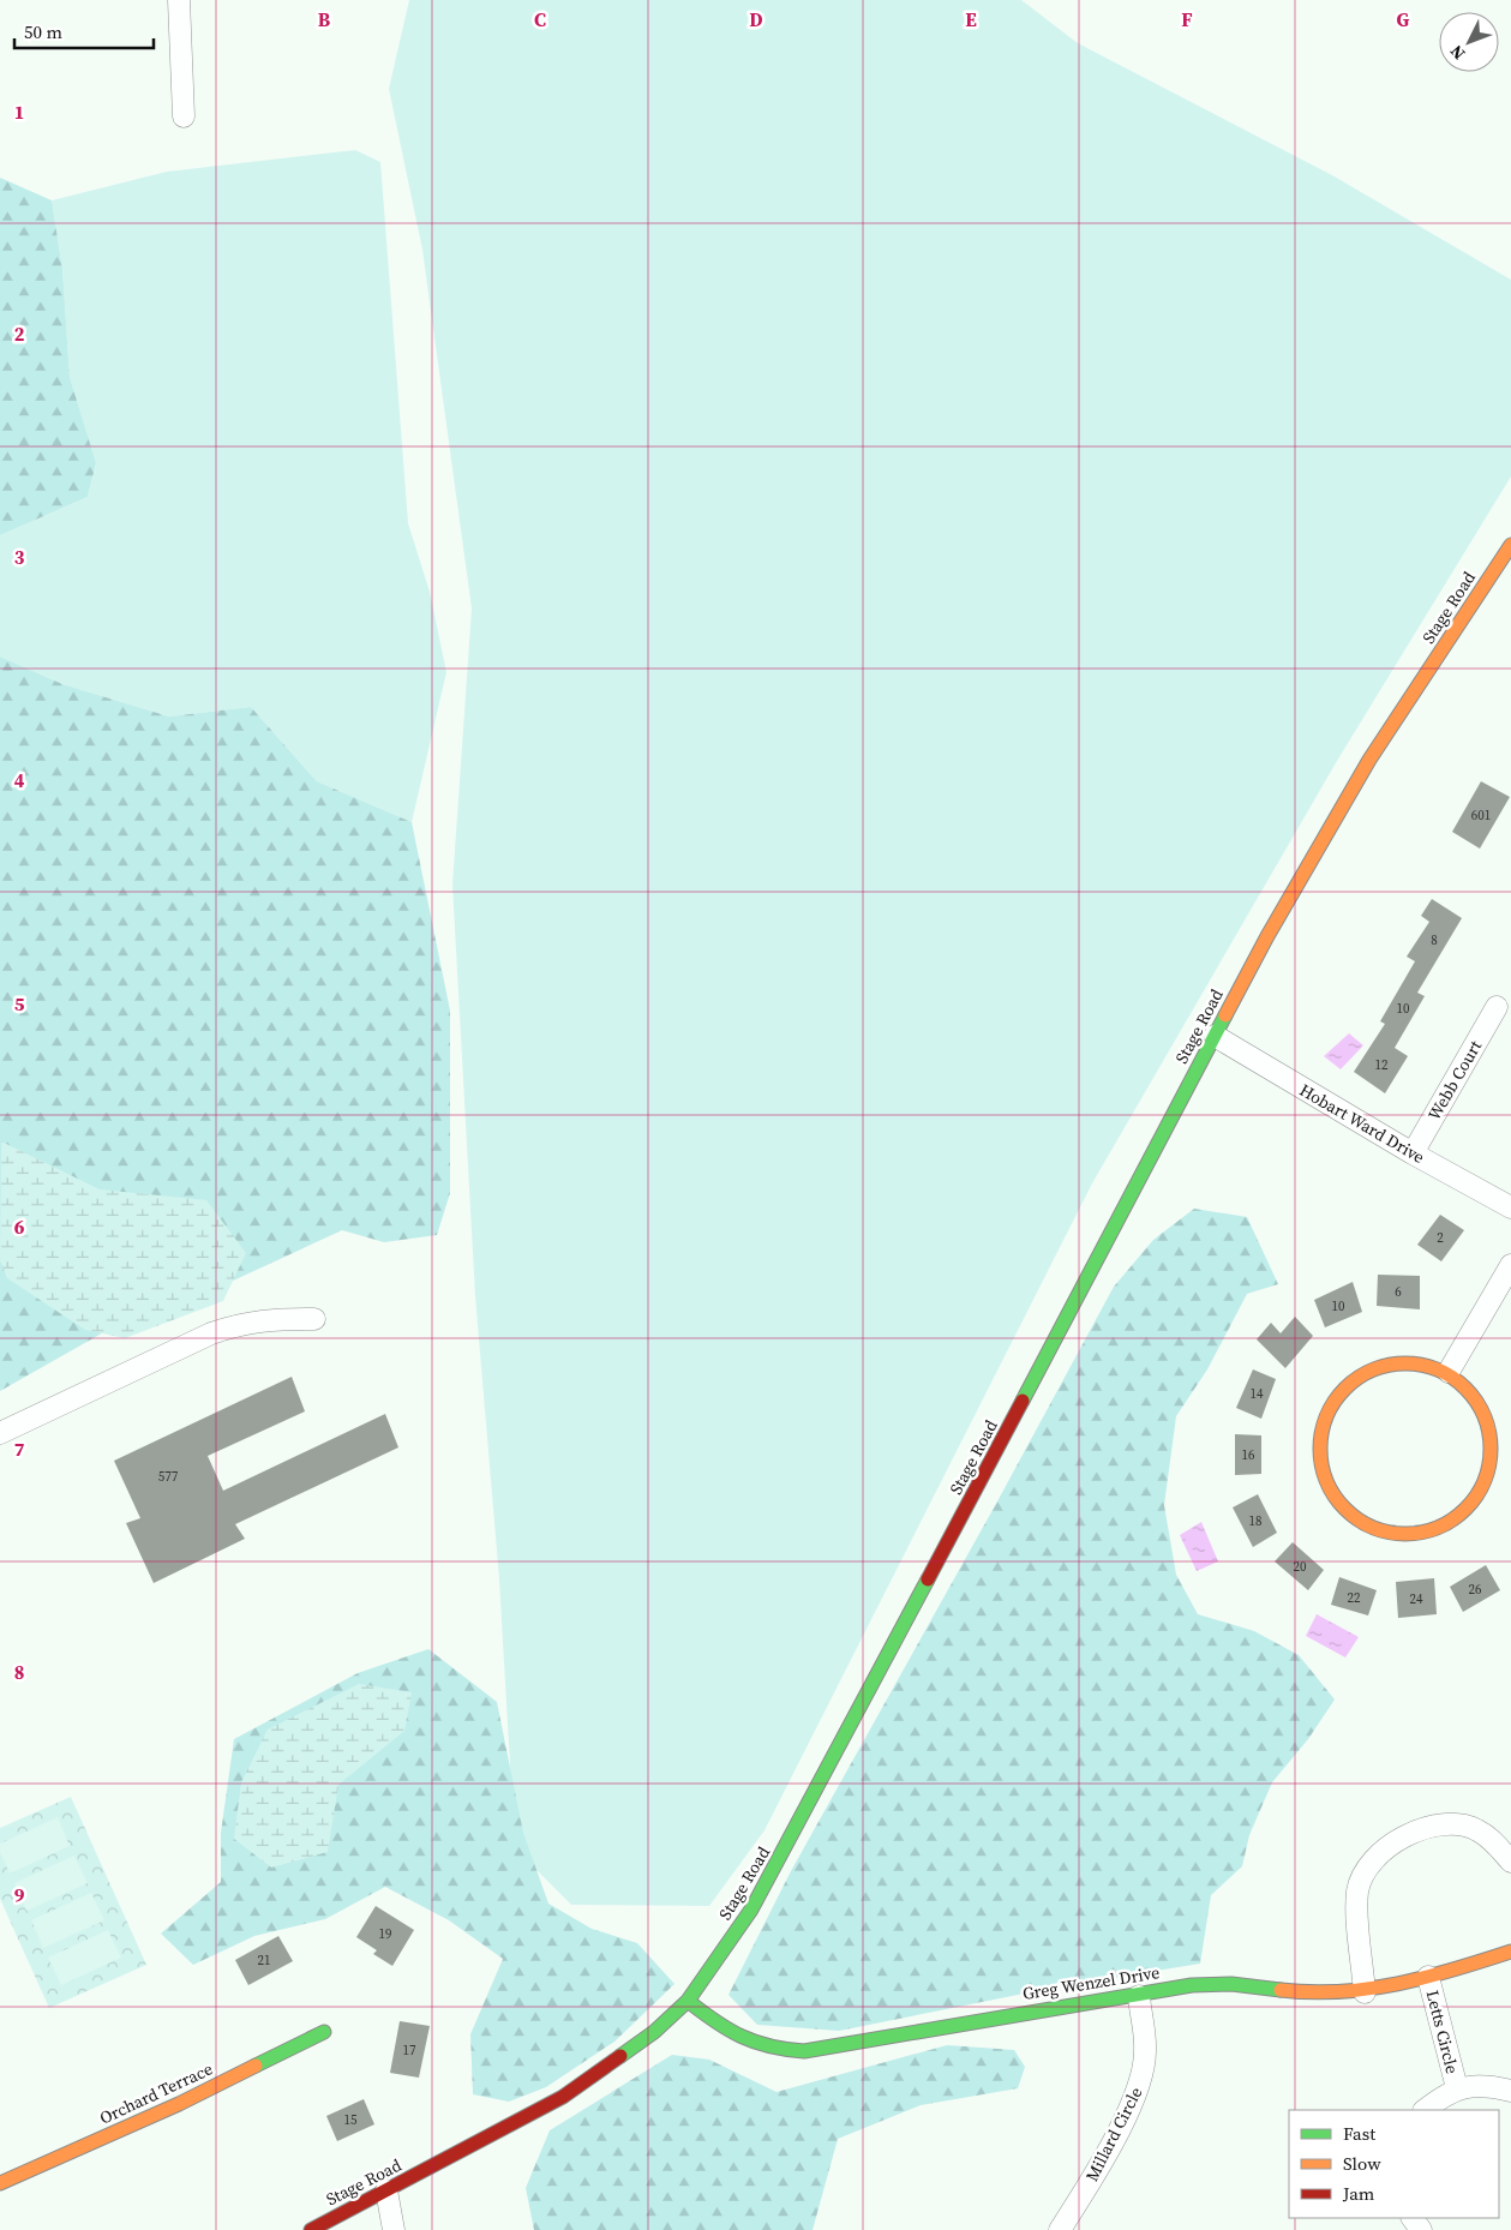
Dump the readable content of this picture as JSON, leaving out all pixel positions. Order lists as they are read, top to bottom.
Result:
{
  "streets": {
    "street": [
      "Stage Road",
      "Webb Court",
      "Hobart Ward Drive",
      "Greg Wenzel Drive",
      "Letts Circle",
      "Orchard Terrace",
      "Millard Circle"
    ]
  },
  "crossings": [
    ["Stage Road", "Hobart Ward Drive"],
    ["Stage Road", "Greg Wenzel Drive"],
    ["Webb Court", "Hobart Ward Drive"],
    ["Greg Wenzel Drive", "Letts Circle"],
    ["Greg Wenzel Drive", "Millard Circle"]
  ],
  "house_numbers": [
    "601",
    "8",
    "10",
    "12",
    "2",
    "6",
    "10",
    "14",
    "16",
    "577",
    "18",
    "20",
    "26",
    "22",
    "24",
    "19",
    "21",
    "17",
    "15"
  ],
  "legend": ["Fast", "Slow", "Jam"],
  "scale_bar": "50 m",
  "north": "bottom left",
  "grid": {
    "columns": [
      "B",
      "C",
      "D",
      "E",
      "F",
      "G"
    ],
    "rows": [
      "1",
      "2",
      "3",
      "4",
      "5",
      "6",
      "7",
      "8",
      "9"
    ]
  }
}
